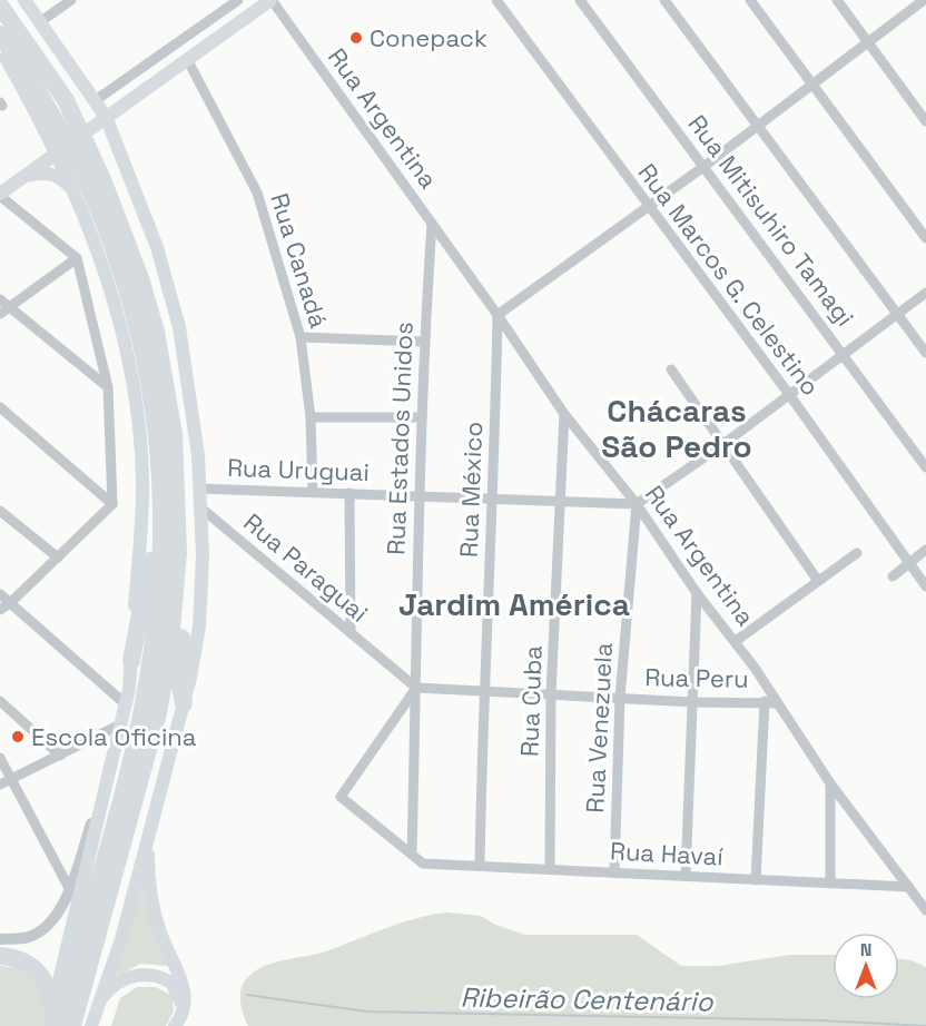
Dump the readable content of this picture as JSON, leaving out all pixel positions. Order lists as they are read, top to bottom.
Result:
{
  "streets": {
    "street": [
      "Rua Argentina",
      "Rua Mitisuhiro Tamagi",
      "Rua Canadá",
      "Rua Marcos G. Celestino",
      "Rua Estados Unidos",
      "Rua Uruguai",
      "Rua México",
      "Rua Paraguai",
      "Rua Peru",
      "Rua Cuba",
      "Rua Venezuela",
      "Rua Havaí"
    ]
  },
  "crossings": [
    ["Rua Argentina", "Rua Estados Unidos"],
    ["Rua Argentina", "Rua Uruguai"],
    ["Rua Argentina", "Rua México"],
    ["Rua Argentina", "Rua Peru"],
    ["Rua Argentina", "Rua Cuba"],
    ["Rua Argentina", "Rua Venezuela"],
    ["Rua Argentina", "Rua Havaí"],
    ["Rua Canadá", "Rua Uruguai"],
    ["Rua Estados Unidos", "Rua Uruguai"],
    ["Rua Estados Unidos", "Rua Paraguai"],
    ["Rua Estados Unidos", "Rua Peru"],
    ["Rua Estados Unidos", "Rua Havaí"],
    ["Rua Uruguai", "Rua México"],
    ["Rua Uruguai", "Rua Cuba"],
    ["Rua Uruguai", "Rua Venezuela"],
    ["Rua México", "Rua Peru"],
    ["Rua México", "Rua Havaí"],
    ["Rua Paraguai", "Rua Peru"],
    ["Rua Peru", "Rua Cuba"],
    ["Rua Peru", "Rua Venezuela"],
    ["Rua Cuba", "Rua Havaí"],
    ["Rua Venezuela", "Rua Havaí"]
  ],
  "districts": ["Chácaras São Pedro", "Jardim América"],
  "water": ["Ribeirão Centenário"],
  "places": ["Conepack", "Escola Oficina"],
  "north": "top"
}
